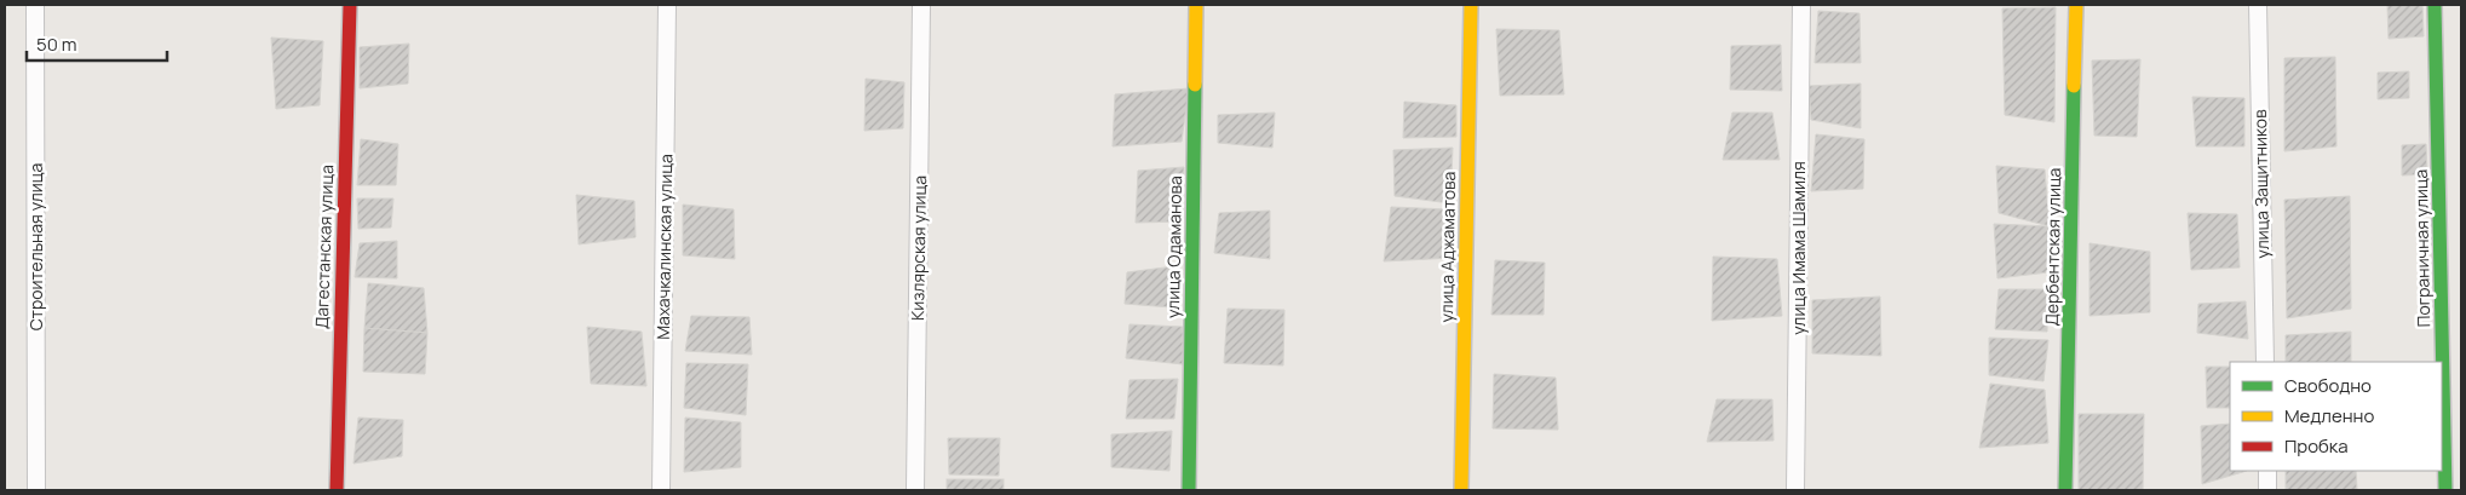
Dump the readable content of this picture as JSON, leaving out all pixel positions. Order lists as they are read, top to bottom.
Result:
{
  "streets": {
    "street": [
      "улица Защитников",
      "Строительная улица",
      "Дагестанская улица",
      "Махачкалинская улица",
      "улица Одаманова",
      "улица Аджаматова",
      "Дербентская улица",
      "Кизлярская улица",
      "улица Имама Шамиля",
      "Пограничная улица"
    ]
  },
  "legend": ["Свободно", "Медленно", "Пробка"],
  "scale_bar": "50 m"
}
